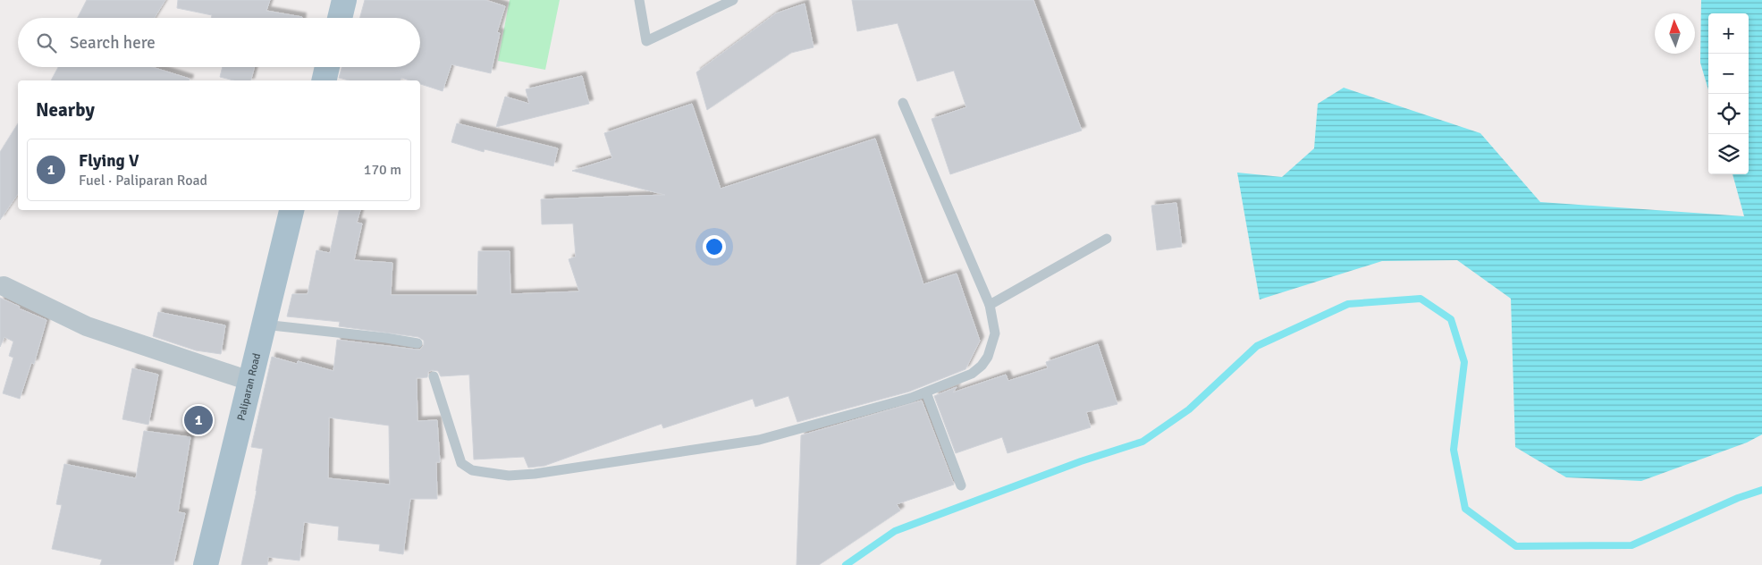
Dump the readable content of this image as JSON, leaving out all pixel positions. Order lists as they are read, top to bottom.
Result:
{
  "streets": {
    "main road": ["Paliparan Road"]
  },
  "north": "top",
  "page": {
    "map_buttons": ["+", "−"],
    "search": "Search here",
    "heading": "Nearby",
    "list": [
      {
        "mark": "1",
        "name": "Flying V",
        "note": "Fuel · Paliparan Road",
        "value": "170 m"
      }
    ],
    "pins": "1"
  }
}
